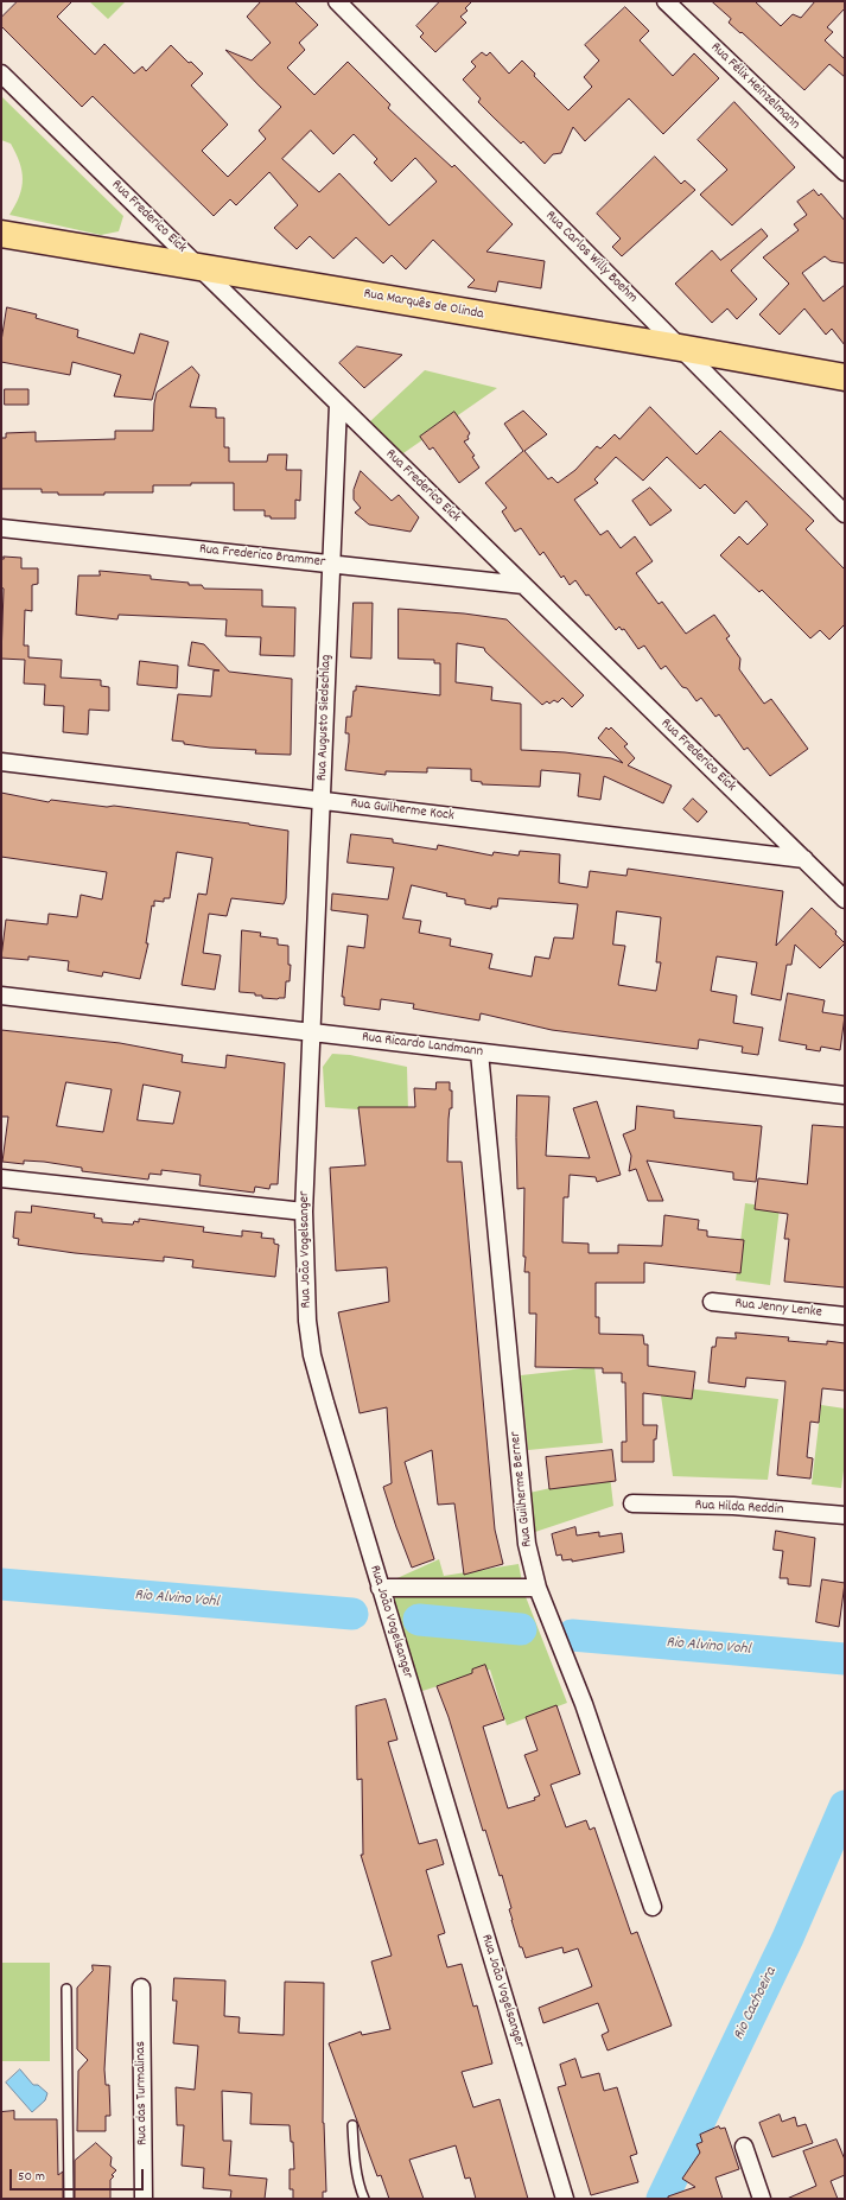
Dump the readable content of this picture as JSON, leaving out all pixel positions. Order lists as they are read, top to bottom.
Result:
{
  "streets": {
    "main road": ["Rua Marquês de Olinda"],
    "street": [
      "Rua Félix Heinzelmann",
      "Rua Frederico Eick",
      "Rua Carlos Willy Boehm",
      "Rua Frederico Brammer",
      "Rua Augusto Siedschlag",
      "Rua Guilherme Kock",
      "Rua Ricardo Landmann",
      "Rua João Vogelsanger",
      "Rua Jenny Lenke",
      "Rua Guilherme Berner",
      "Rua Hilda Reddin",
      "Rua das Turmalinas"
    ]
  },
  "crossings": [
    ["Rua Frederico Eick", "Rua Marquês de Olinda"],
    ["Rua Frederico Eick", "Rua Frederico Brammer"],
    ["Rua Frederico Eick", "Rua Augusto Siedschlag"],
    ["Rua Frederico Eick", "Rua Guilherme Kock"],
    ["Rua Carlos Willy Boehm", "Rua Marquês de Olinda"],
    ["Rua Frederico Brammer", "Rua Augusto Siedschlag"],
    ["Rua Augusto Siedschlag", "Rua Guilherme Kock"],
    ["Rua Augusto Siedschlag", "Rua Ricardo Landmann"],
    ["Rua Augusto Siedschlag", "Rua João Vogelsanger"],
    ["Rua Ricardo Landmann", "Rua João Vogelsanger"],
    ["Rua Ricardo Landmann", "Rua Guilherme Berner"]
  ],
  "water": ["Rio Alvino Vohl", "Rio Cachoeira"],
  "scale_bar": "50 m"
}
